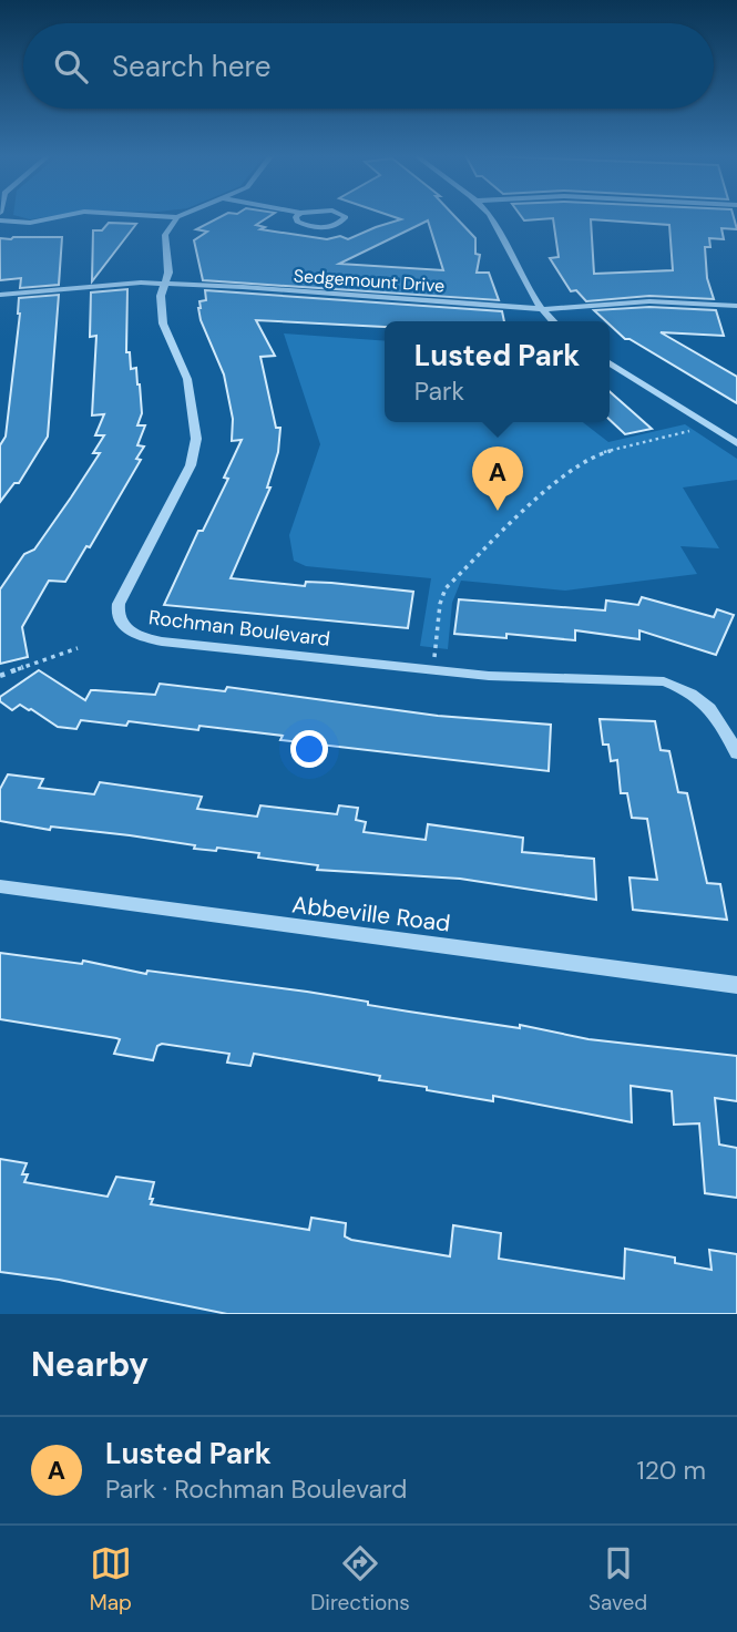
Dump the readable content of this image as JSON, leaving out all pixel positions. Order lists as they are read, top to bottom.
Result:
{
  "streets": {
    "street": ["Sedgemount Drive", "Rochman Boulevard", "Abbeville Road"]
  },
  "crossings": [
    ["Sedgemount Drive", "Rochman Boulevard"]
  ],
  "page": {
    "search": "Search here",
    "popup": ["Lusted Park", "Park"],
    "pins": "A",
    "heading": "Nearby",
    "list": [
      {
        "mark": "A",
        "name": "Lusted Park",
        "note": "Park · Rochman Boulevard",
        "value": "120 m"
      }
    ],
    "nav": ["Map", "Directions", "Saved"]
  }
}
